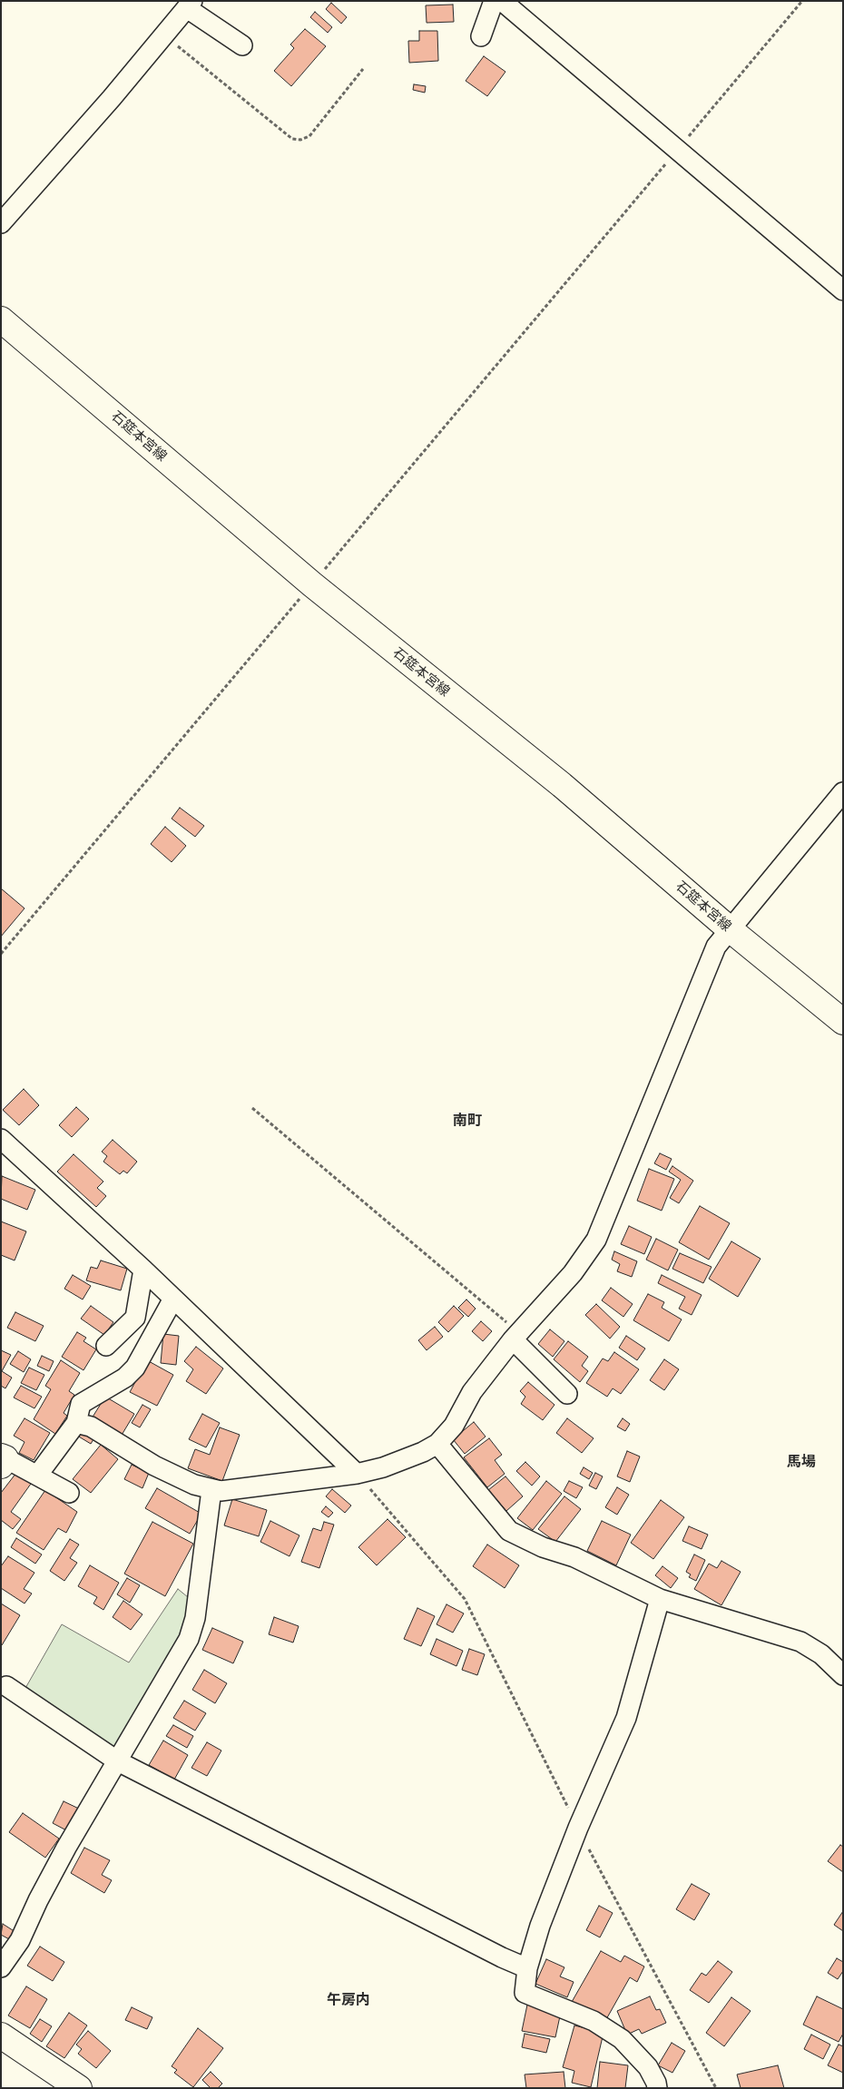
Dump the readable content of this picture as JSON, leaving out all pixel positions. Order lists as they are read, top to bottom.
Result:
{
  "streets": {
    "main road": ["石筵本宮線"]
  },
  "districts": ["南町", "馬場", "午房内"]
}
